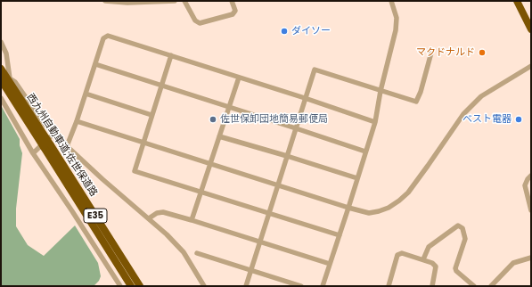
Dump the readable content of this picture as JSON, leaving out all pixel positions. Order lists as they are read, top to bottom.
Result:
{
  "streets": {
    "highway": ["西九州自動車道;佐世保道路", "E35"]
  },
  "places": [
    "ダイソー",
    "マクドナルド",
    "佐世保卸団地簡易郵便局",
    "ベスト電器"
  ]
}
